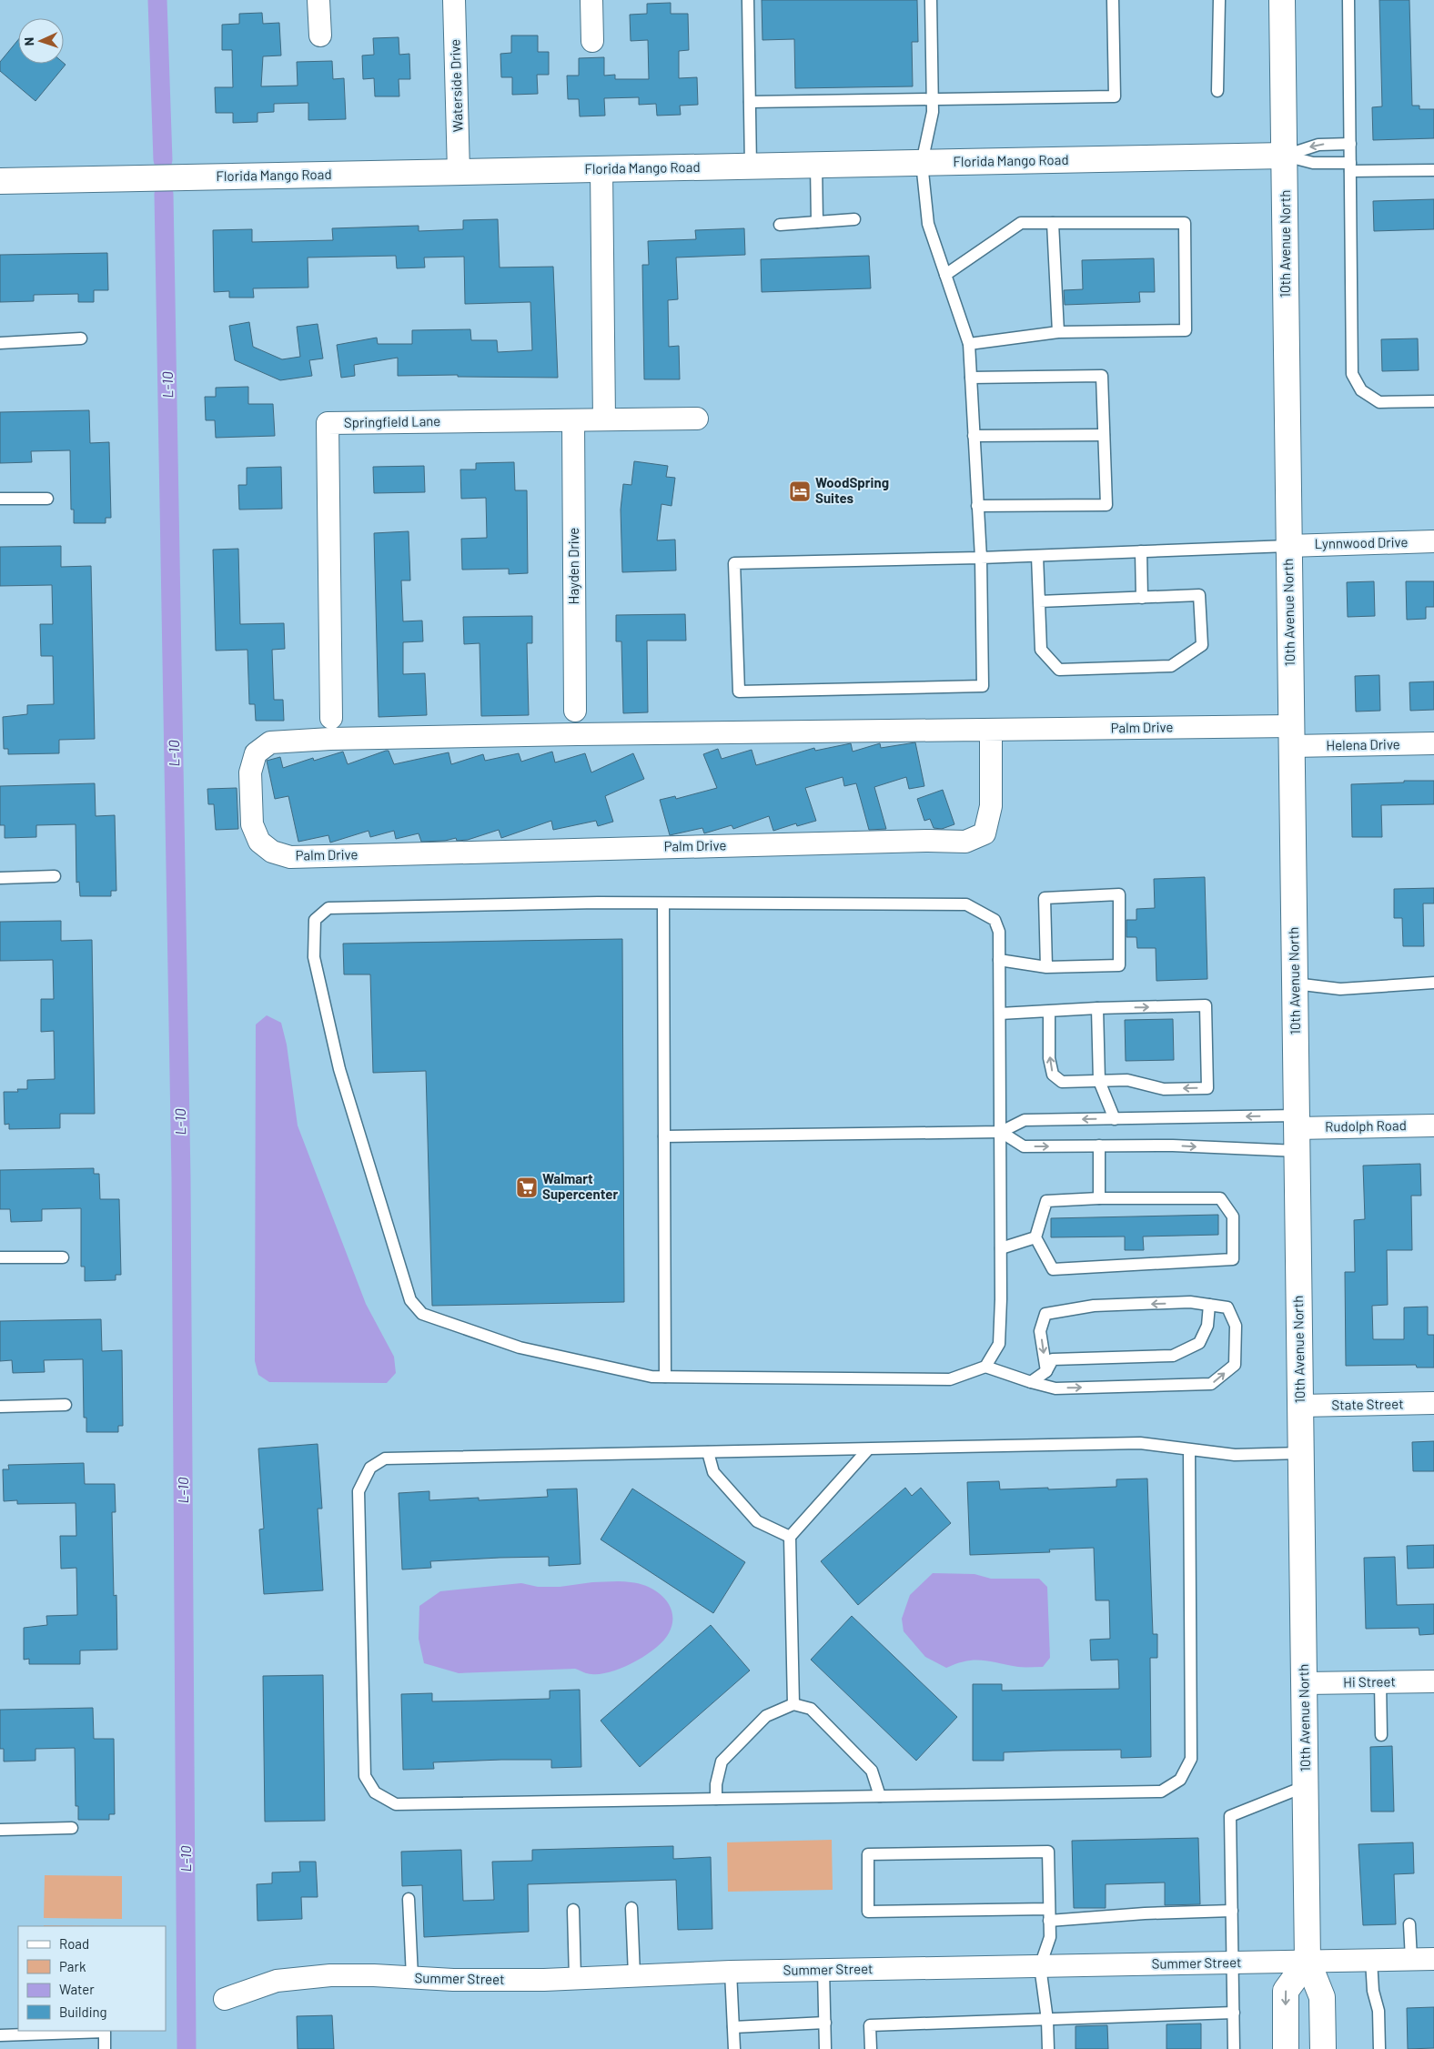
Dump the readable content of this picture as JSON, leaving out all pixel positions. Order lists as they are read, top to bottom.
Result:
{
  "streets": {
    "street": [
      "Waterside Drive",
      "Florida Mango Road",
      "10th Avenue North",
      "Springfield Lane",
      "Lynnwood Drive",
      "Hayden Drive",
      "Palm Drive",
      "Helena Drive",
      "Rudolph Road",
      "State Street",
      "Hi Street",
      "Summer Street"
    ]
  },
  "crossings": [
    ["Waterside Drive", "Florida Mango Road"],
    ["Florida Mango Road", "10th Avenue North"],
    ["10th Avenue North", "Lynnwood Drive"],
    ["10th Avenue North", "Palm Drive"],
    ["10th Avenue North", "Helena Drive"],
    ["10th Avenue North", "Rudolph Road"],
    ["10th Avenue North", "State Street"],
    ["10th Avenue North", "Hi Street"],
    ["10th Avenue North", "Summer Street"],
    ["Springfield Lane", "Hayden Drive"],
    ["Palm Drive", "Helena Drive"]
  ],
  "water": ["L-10"],
  "places": {
    "hotel": ["WoodSpring Suites"],
    "supermarket": ["Walmart Supercenter"]
  },
  "legend": [
    "Road",
    "Park",
    "Water",
    "Building"
  ],
  "north": "left"
}
